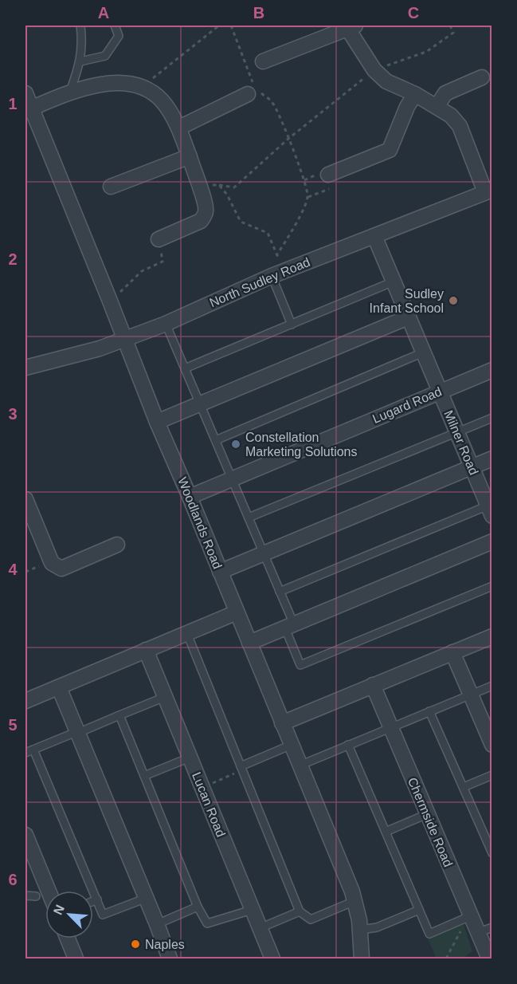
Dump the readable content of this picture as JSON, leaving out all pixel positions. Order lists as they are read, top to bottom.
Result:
{
  "streets": {
    "street": [
      "North Sudley Road",
      "Lugard Road",
      "Milner Road",
      "Woodlands Road",
      "Lucan Road",
      "Chermside Road"
    ]
  },
  "crossings": [
    ["North Sudley Road", "Milner Road"],
    ["North Sudley Road", "Woodlands Road"],
    ["Lugard Road", "Milner Road"],
    ["Lugard Road", "Woodlands Road"]
  ],
  "places": ["Sudley Infant School", "Constellation Marketing Solutions", "Naples"],
  "north": "top left",
  "grid": {
    "columns": ["A", "B", "C"],
    "rows": [
      "1",
      "2",
      "3",
      "4",
      "5",
      "6"
    ]
  }
}
